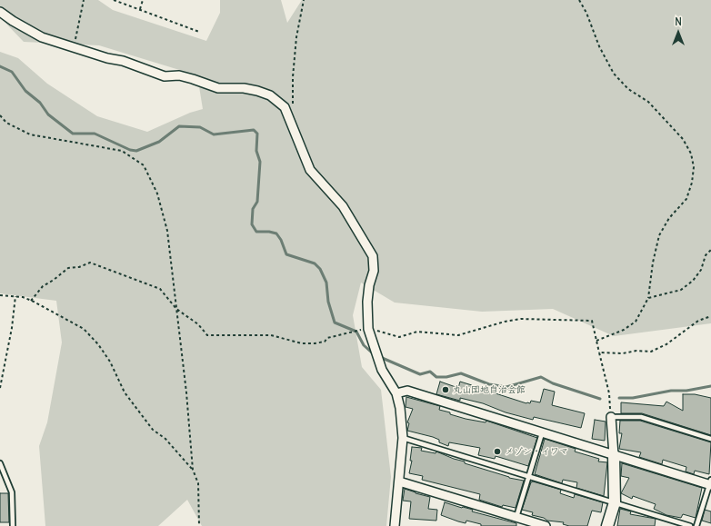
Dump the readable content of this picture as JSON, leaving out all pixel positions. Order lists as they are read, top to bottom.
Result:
{
  "places": ["丸山団地自治会館", "メゾン・イワマ"],
  "north": "top"
}
